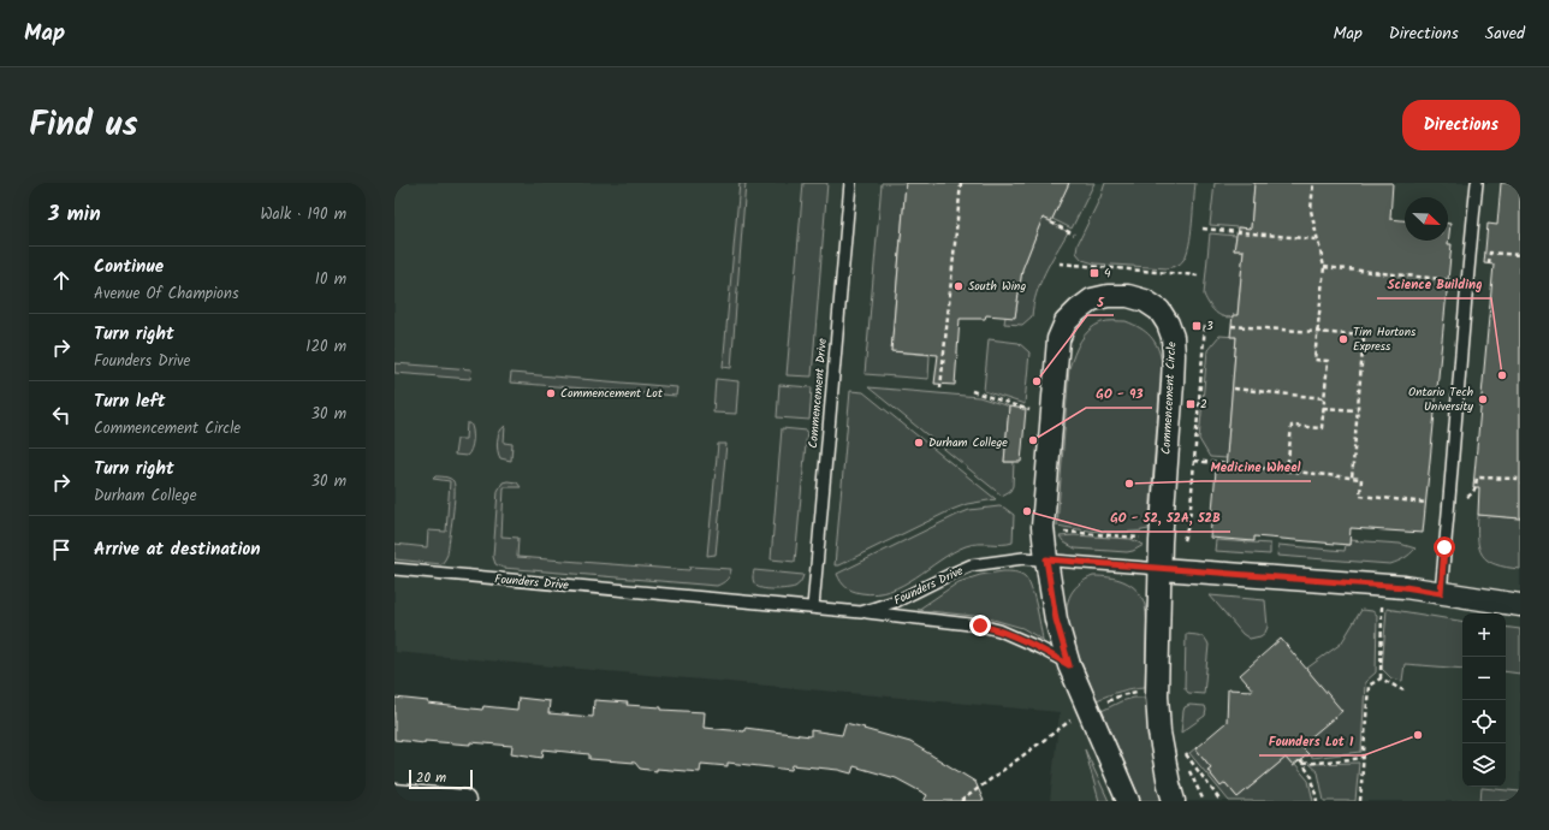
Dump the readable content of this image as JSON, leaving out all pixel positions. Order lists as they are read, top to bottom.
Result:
{
  "streets": {
    "street": ["Commencement Circle", "Founders Drive"],
    "lane": ["Commencement Drive"]
  },
  "crossings": [
    ["Commencement Drive", "Founders Drive"],
    ["Commencement Circle", "Founders Drive"]
  ],
  "places": {
    "transit": ["4", "3", "2"],
    "other": [
      "South Wing",
      "Tim Hortons Express",
      "Science Building",
      "5",
      "Commencement Lot",
      "Ontario Tech University",
      "GO - 93",
      "Durham College",
      "Medicine Wheel",
      "GO - 52, 52A, 52B",
      "Founders Lot 1"
    ]
  },
  "scale_bar": "20 m",
  "north": "bottom right",
  "page": {
    "header": "Map",
    "nav": ["Map", "Directions", "Saved"],
    "title": "Find us",
    "buttons": "Directions",
    "heading": ["3 min", "Walk · 190 m"],
    "list": [
      ["Continue", "Avenue Of Champions", "10 m"],
      ["Turn right", "Founders Drive", "120 m"],
      ["Turn left", "Commencement Circle", "30 m"],
      ["Turn right", "Durham College", "30 m"],
      "Arrive at destination"
    ],
    "map_buttons": ["+", "−"],
    "scale": "20 m"
  }
}
